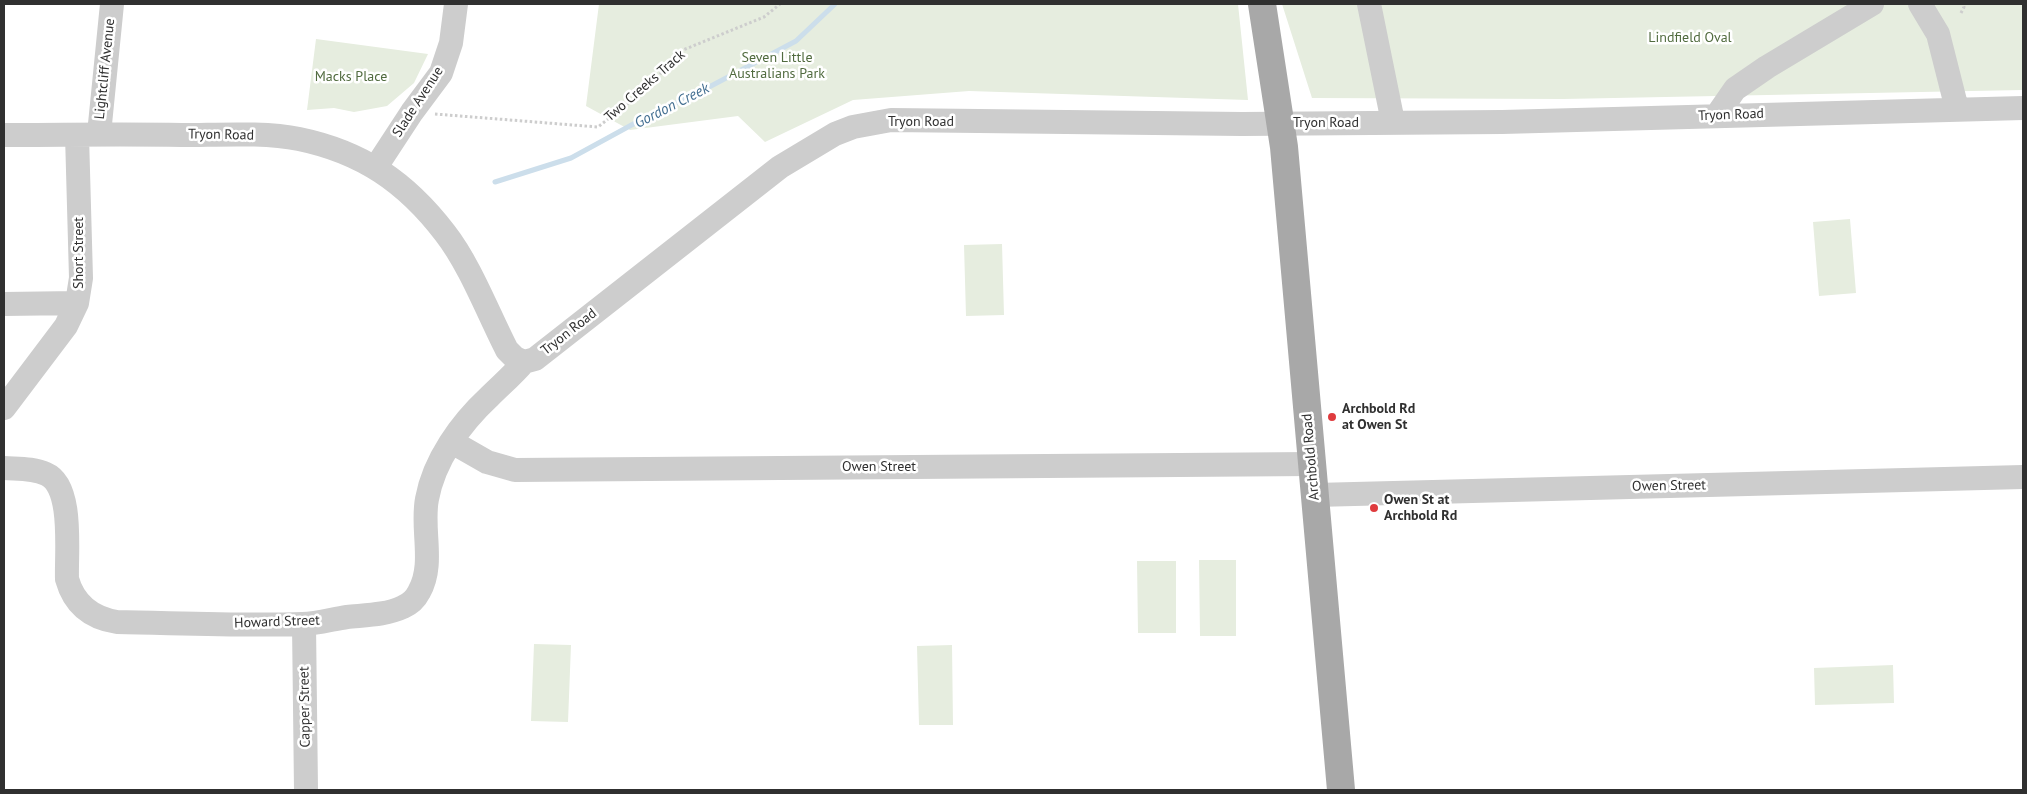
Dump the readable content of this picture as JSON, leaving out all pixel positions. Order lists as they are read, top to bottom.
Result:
{
  "streets": {
    "main road": ["Archbold Road"],
    "street": [
      "Lightcliff Avenue",
      "Slade Avenue",
      "Tryon Road",
      "Short Street",
      "Owen Street",
      "Howard Street",
      "Capper Street"
    ],
    "path": ["Two Creeks Track"]
  },
  "crossings": [
    ["Lightcliff Avenue", "Tryon Road"],
    ["Lightcliff Avenue", "Short Street"],
    ["Two Creeks Track", "Slade Avenue"],
    ["Slade Avenue", "Tryon Road"],
    ["Tryon Road", "Short Street"],
    ["Tryon Road", "Archbold Road"],
    ["Tryon Road", "Howard Street"],
    ["Archbold Road", "Owen Street"],
    ["Owen Street", "Howard Street"],
    ["Howard Street", "Capper Street"]
  ],
  "water": ["Gordon Creek"],
  "parks": ["Lindfield Oval", "Seven Little Australians Park", "Macks Place"],
  "places": ["Archbold Rd at Owen St", "Owen St at Archbold Rd"]
}
